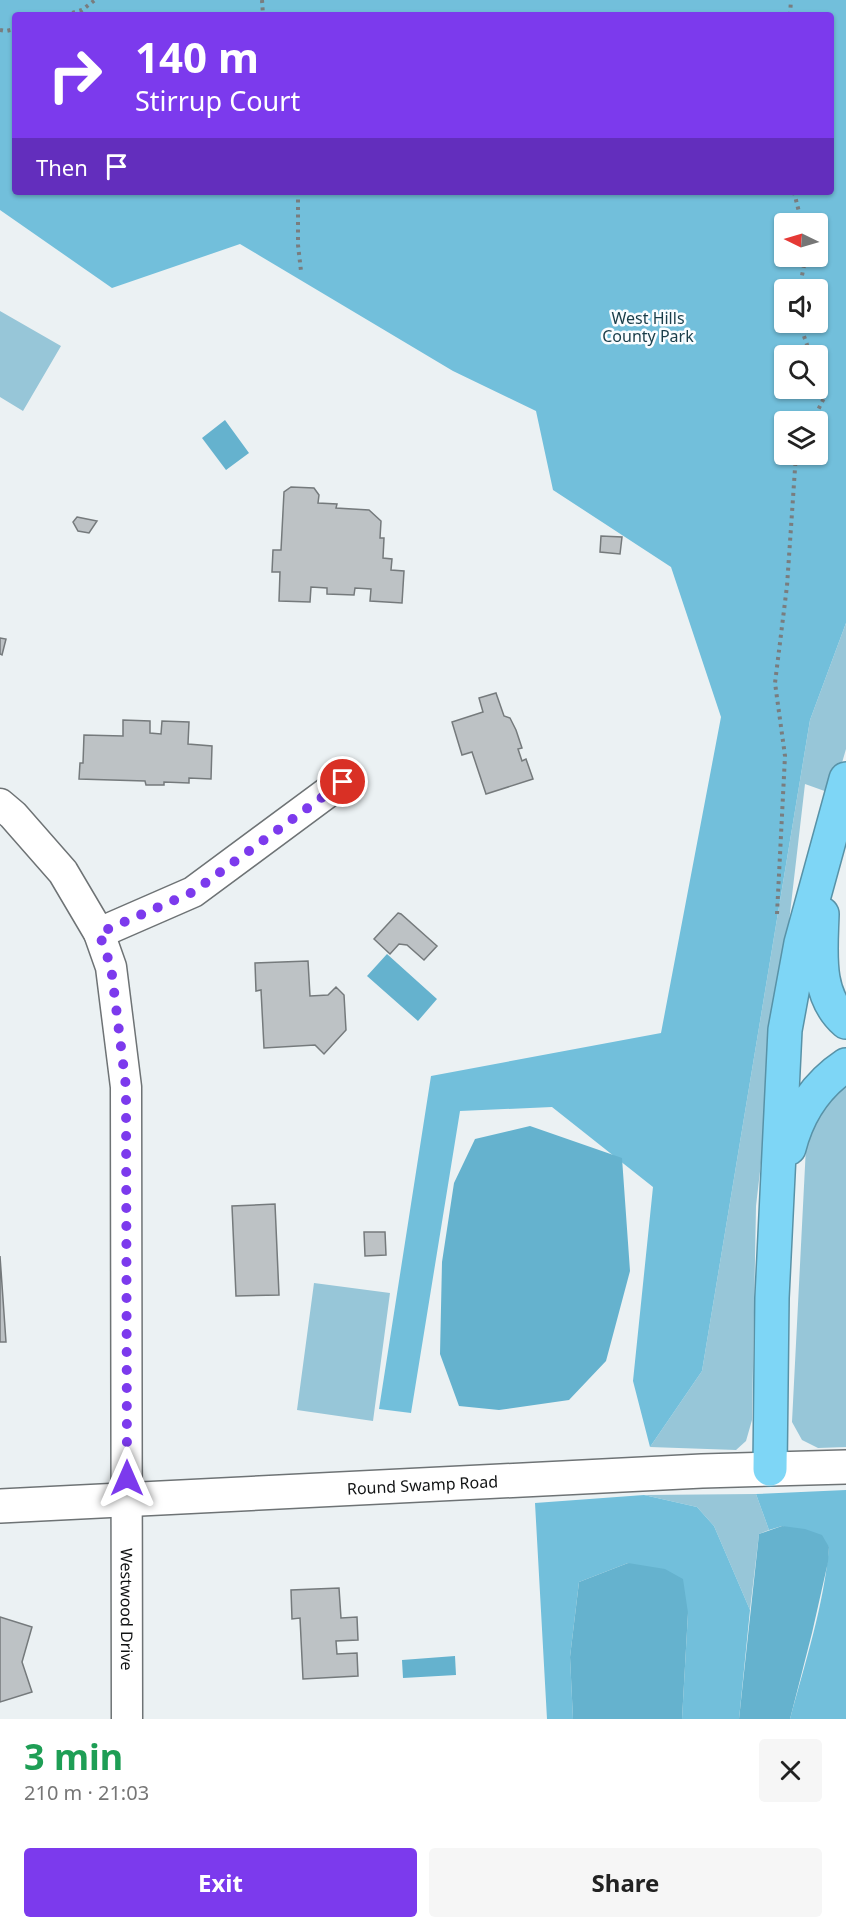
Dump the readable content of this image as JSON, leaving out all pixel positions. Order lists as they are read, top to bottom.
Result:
{
  "streets": {
    "street": ["Round Swamp Road", "Westwood Drive"]
  },
  "crossings": [
    ["Round Swamp Road", "Westwood Drive"]
  ],
  "parks": ["West Hills County Park"],
  "north": "left",
  "page": {
    "turn": ["140 m", "Stirrup Court"],
    "then": "Then",
    "heading": ["3 min", "210 m · 21:03"],
    "buttons": ["Exit", "Share"]
  }
}
